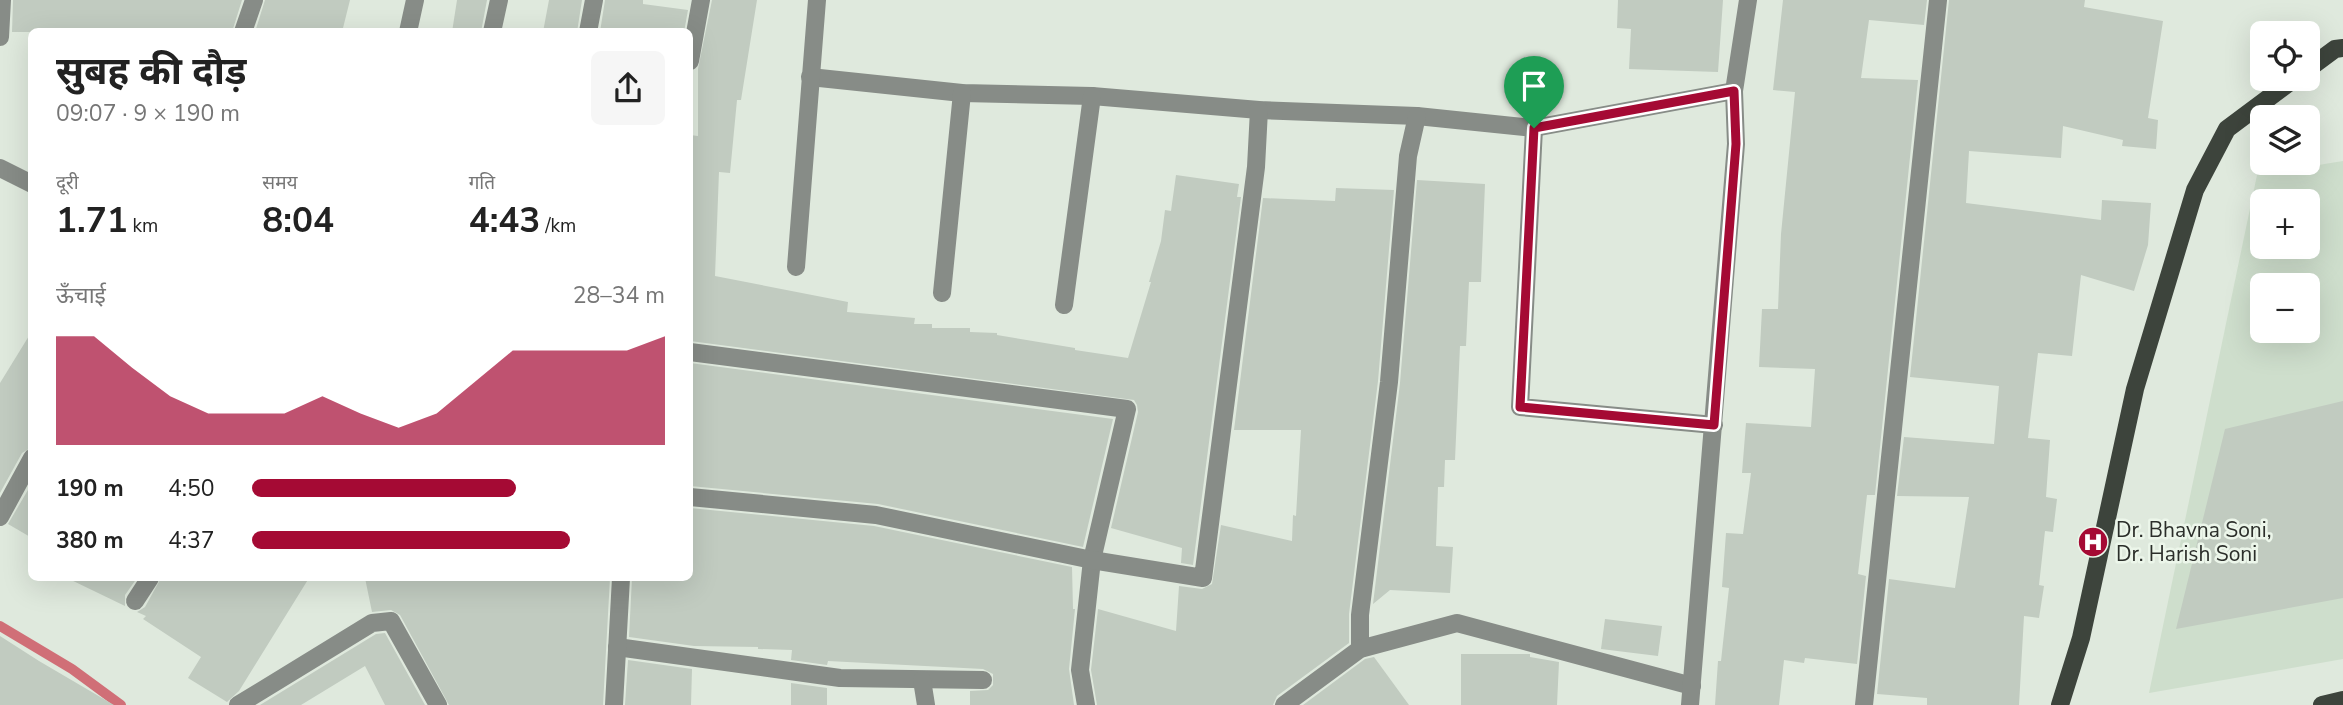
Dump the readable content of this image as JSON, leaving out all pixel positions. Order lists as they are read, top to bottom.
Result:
{
  "places": {
    "hospital": ["Dr. Bhavna Soni, Dr. Harish Soni"]
  },
  "page": {
    "map_buttons": ["+", "−"],
    "heading": ["सुबह की दौड़", "09:07 · 9 × 190 m"],
    "stats": [
      ["दूरी", "1.71 km"],
      ["समय", "8:04"],
      ["गति", "4:43 /km"]
    ],
    "chart": ["ऊँचाई", "28–34 m"],
    "list": [
      {
        "name": "190 m",
        "note": "4:50"
      },
      {
        "name": "380 m",
        "note": "4:37"
      }
    ]
  }
}
